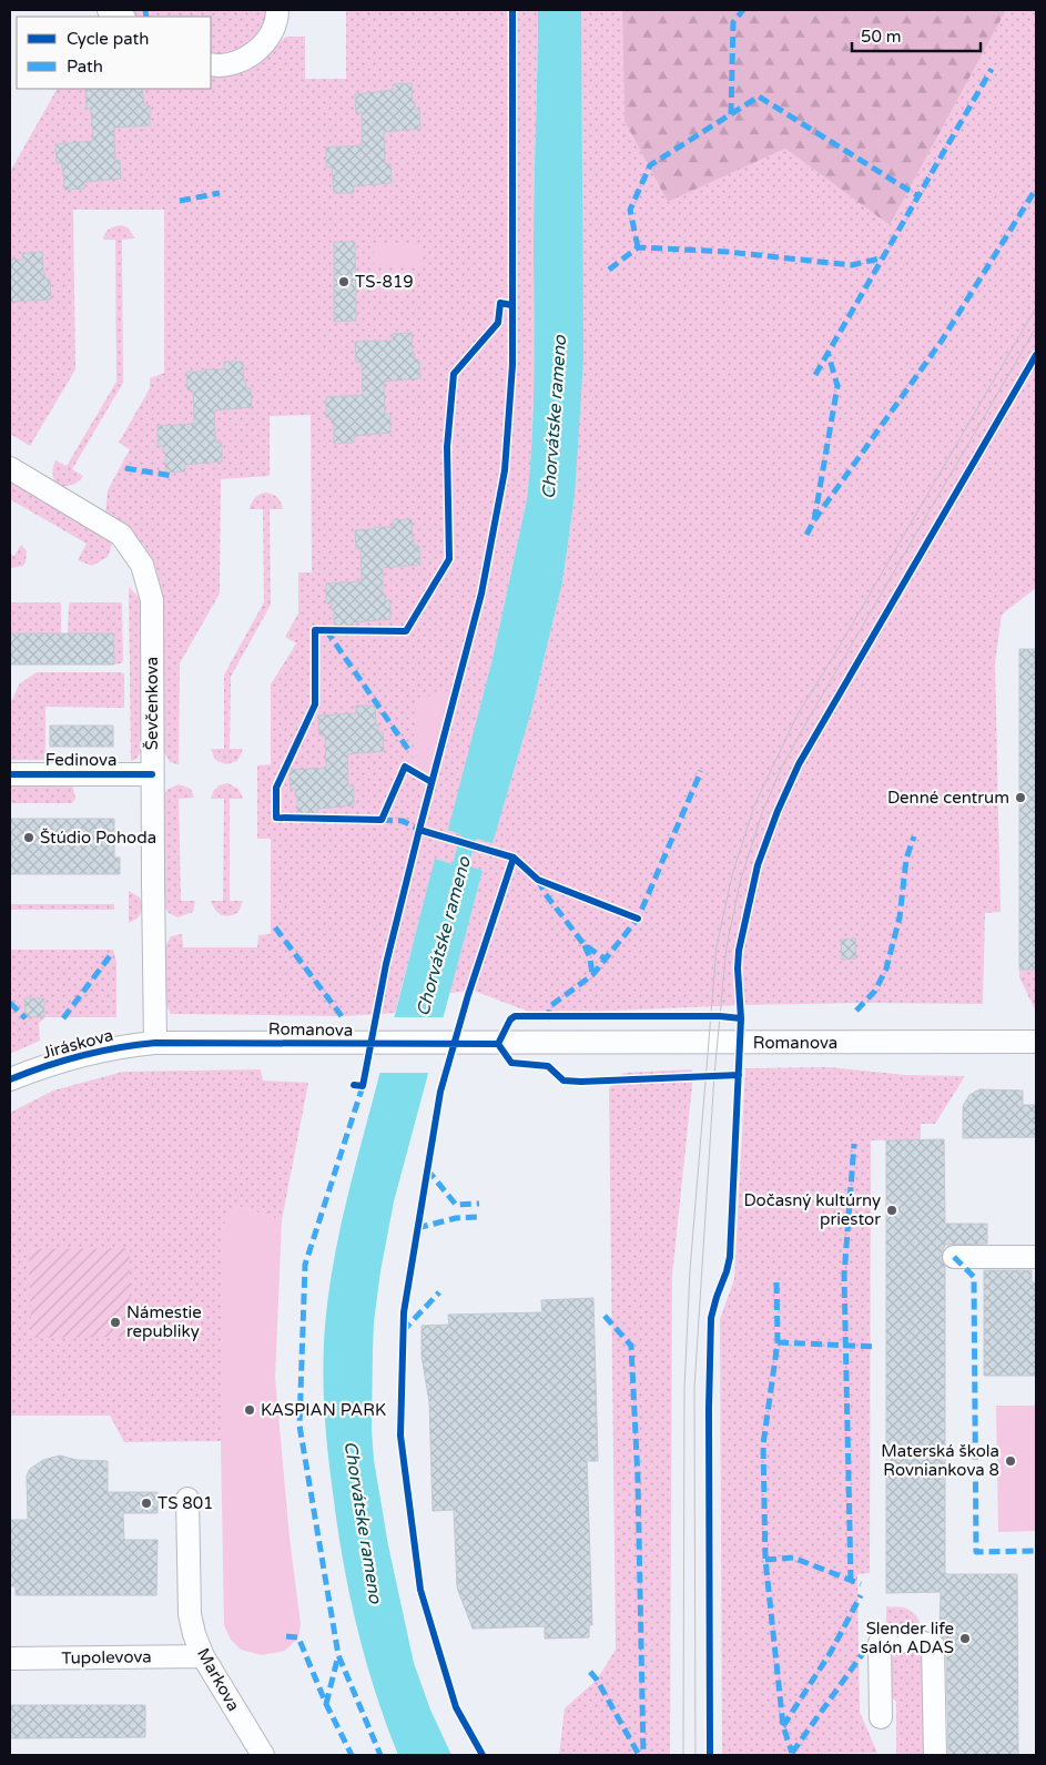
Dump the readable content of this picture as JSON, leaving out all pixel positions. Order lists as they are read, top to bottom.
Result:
{
  "streets": {
    "street": [
      "Ševčenkova",
      "Fedinova",
      "Romanova",
      "Jiráskova",
      "Tupolevova",
      "Markova"
    ]
  },
  "crossings": [
    ["Ševčenkova", "Fedinova"],
    ["Ševčenkova", "Romanova"],
    ["Ševčenkova", "Jiráskova"],
    ["Romanova", "Jiráskova"],
    ["Tupolevova", "Markova"]
  ],
  "water": ["Chorvátske rameno"],
  "places": [
    "TS-819",
    "Denné centrum",
    "Štúdio Pohoda",
    "Dočasný kultúrny priestor",
    "Námestie republiky",
    "KASPIAN PARK",
    "Materská škola Rovniankova 8",
    "TS 801",
    "Slender life salón ADAS"
  ],
  "legend": ["Cycle path", "Path"],
  "scale_bar": "50 m"
}
